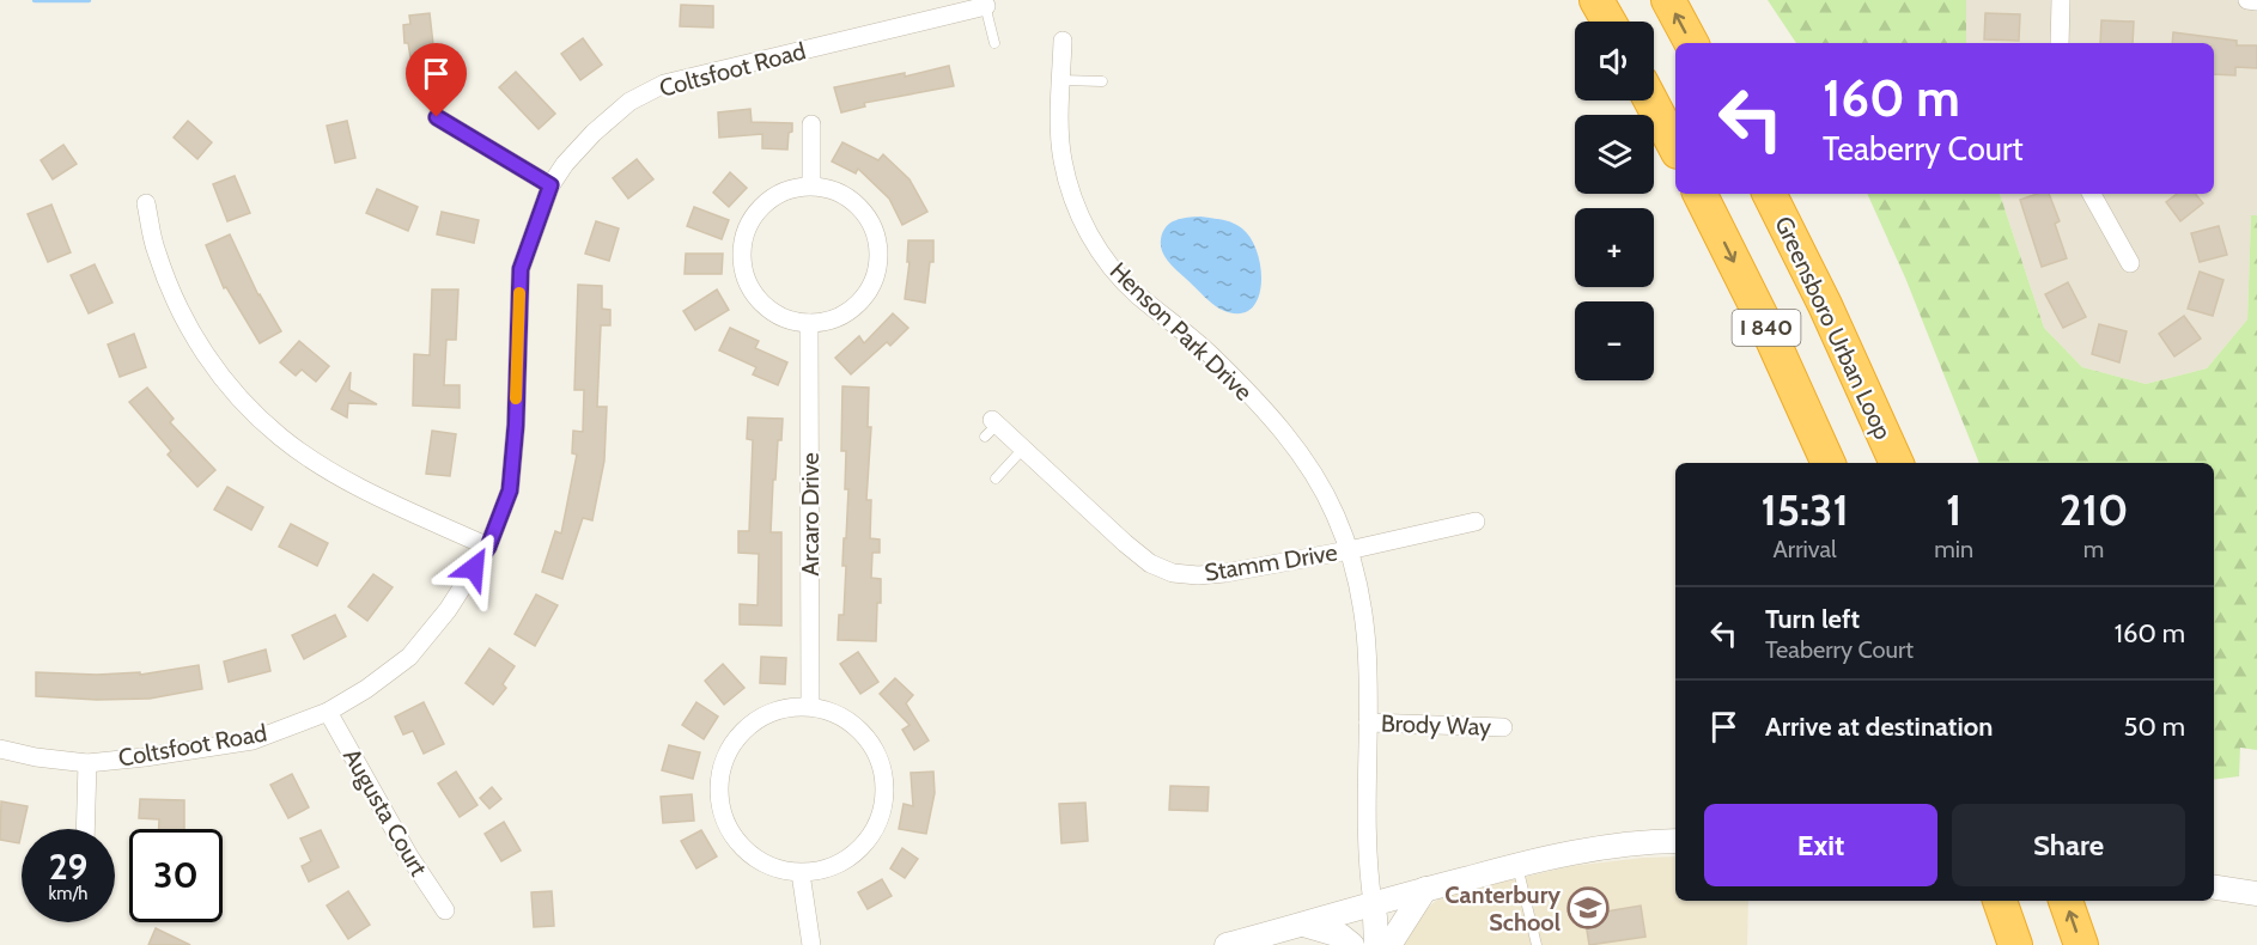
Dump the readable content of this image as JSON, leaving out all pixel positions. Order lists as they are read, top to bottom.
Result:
{
  "streets": {
    "highway": ["I 840", "Greensboro Urban Loop"],
    "street": [
      "Coltsfoot Road",
      "Henson Park Drive",
      "Arcaro Drive",
      "Stamm Drive",
      "Brody Way",
      "Augusta Court"
    ]
  },
  "crossings": [
    ["Coltsfoot Road", "Augusta Court"],
    ["Henson Park Drive", "Stamm Drive"],
    ["Henson Park Drive", "Brody Way"]
  ],
  "places": {
    "school or university": ["Canterbury School"]
  },
  "page": {
    "map_buttons": ["+", "−"],
    "turn": ["160 m", "Teaberry Court"],
    "eta": [
      "15:31",
      "Arrival",
      "1",
      "min",
      "210",
      "m"
    ],
    "list": [
      {
        "name": "Turn left",
        "note": "Teaberry Court",
        "value": "160 m"
      },
      {
        "name": "Arrive at destination",
        "value": "50 m"
      }
    ],
    "buttons": ["Exit", "Share"],
    "speed": "29 km/h",
    "limit": "30"
  }
}
